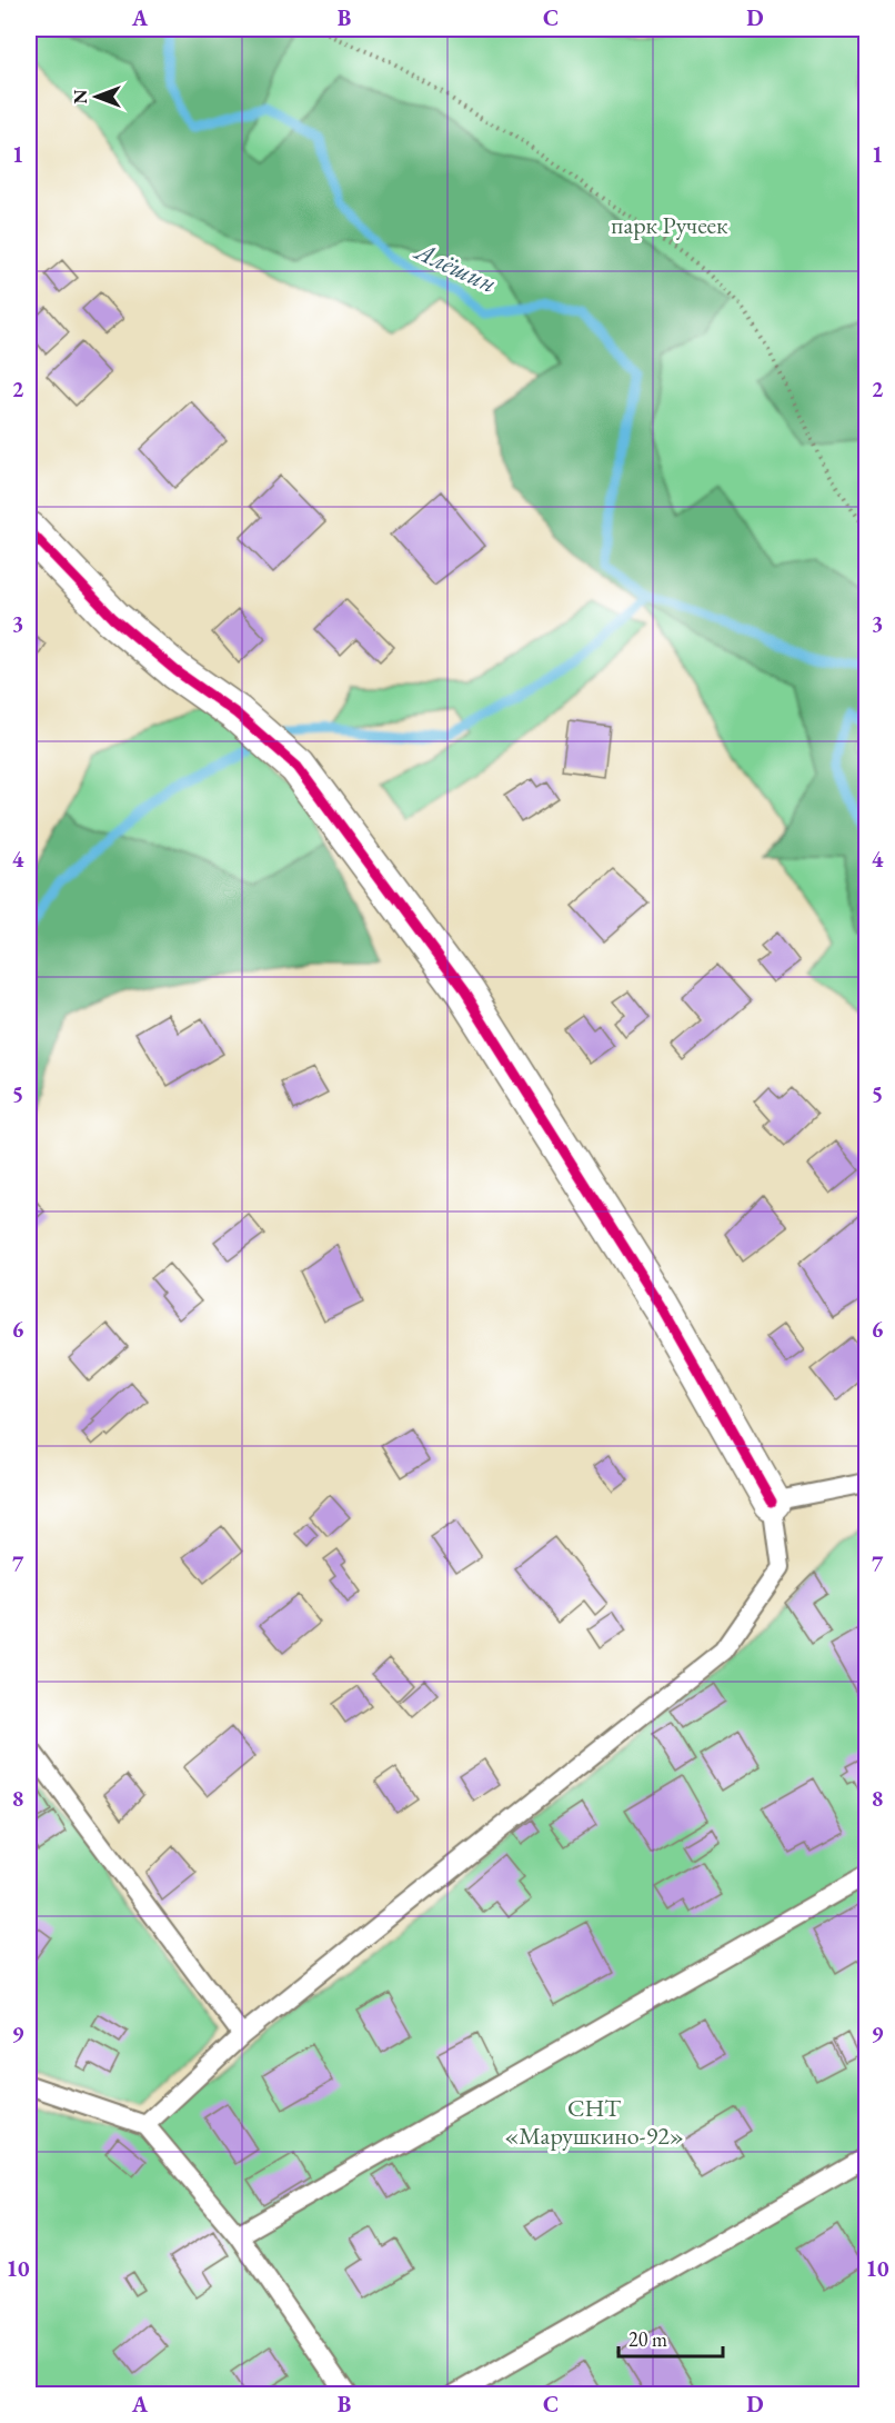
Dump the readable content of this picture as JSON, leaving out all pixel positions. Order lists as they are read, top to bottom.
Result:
{
  "water": ["Алёшин"],
  "parks": ["парк Ручеек", "СНТ «Марушкино-92»"],
  "scale_bar": "20 m",
  "north": "left",
  "grid": {
    "columns": [
      "A",
      "B",
      "C",
      "D"
    ],
    "rows": [
      "1",
      "2",
      "3",
      "4",
      "5",
      "6",
      "7",
      "8",
      "9",
      "10"
    ]
  }
}
